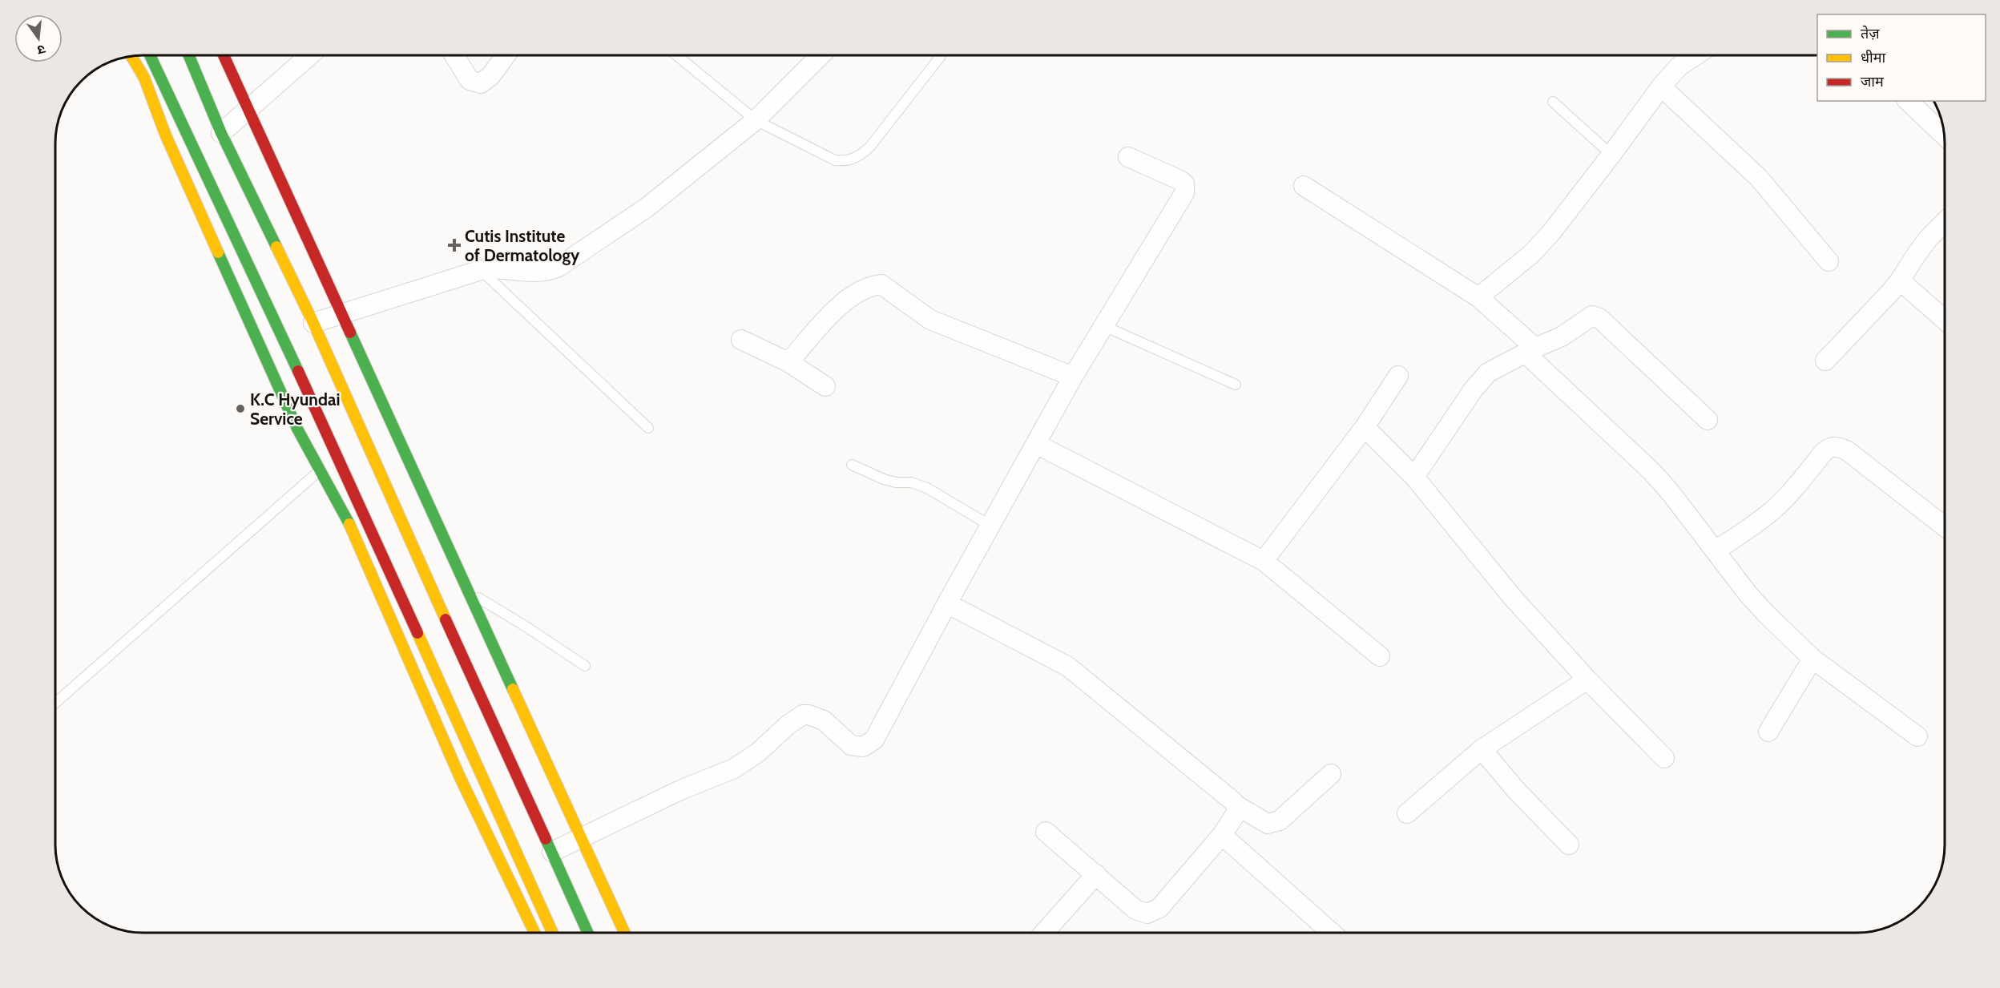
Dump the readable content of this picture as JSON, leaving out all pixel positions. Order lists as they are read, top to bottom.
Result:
{
  "places": {
    "health": ["Cutis Institute of Dermatology"],
    "other": ["K.C Hyundai Service"]
  },
  "legend": ["तेज़", "धीमा", "जाम"],
  "north": "bottom"
}
